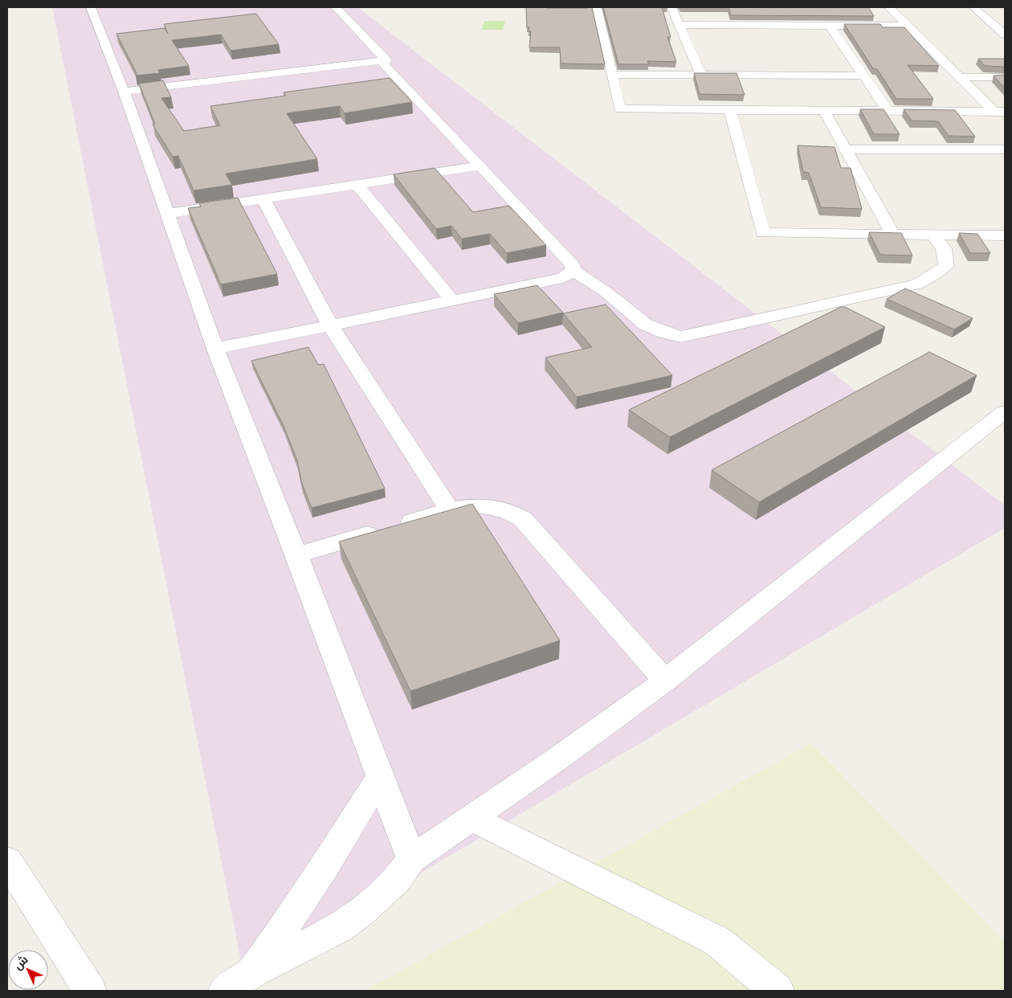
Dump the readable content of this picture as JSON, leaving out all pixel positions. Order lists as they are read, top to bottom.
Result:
{
  "north": "top left"
}
